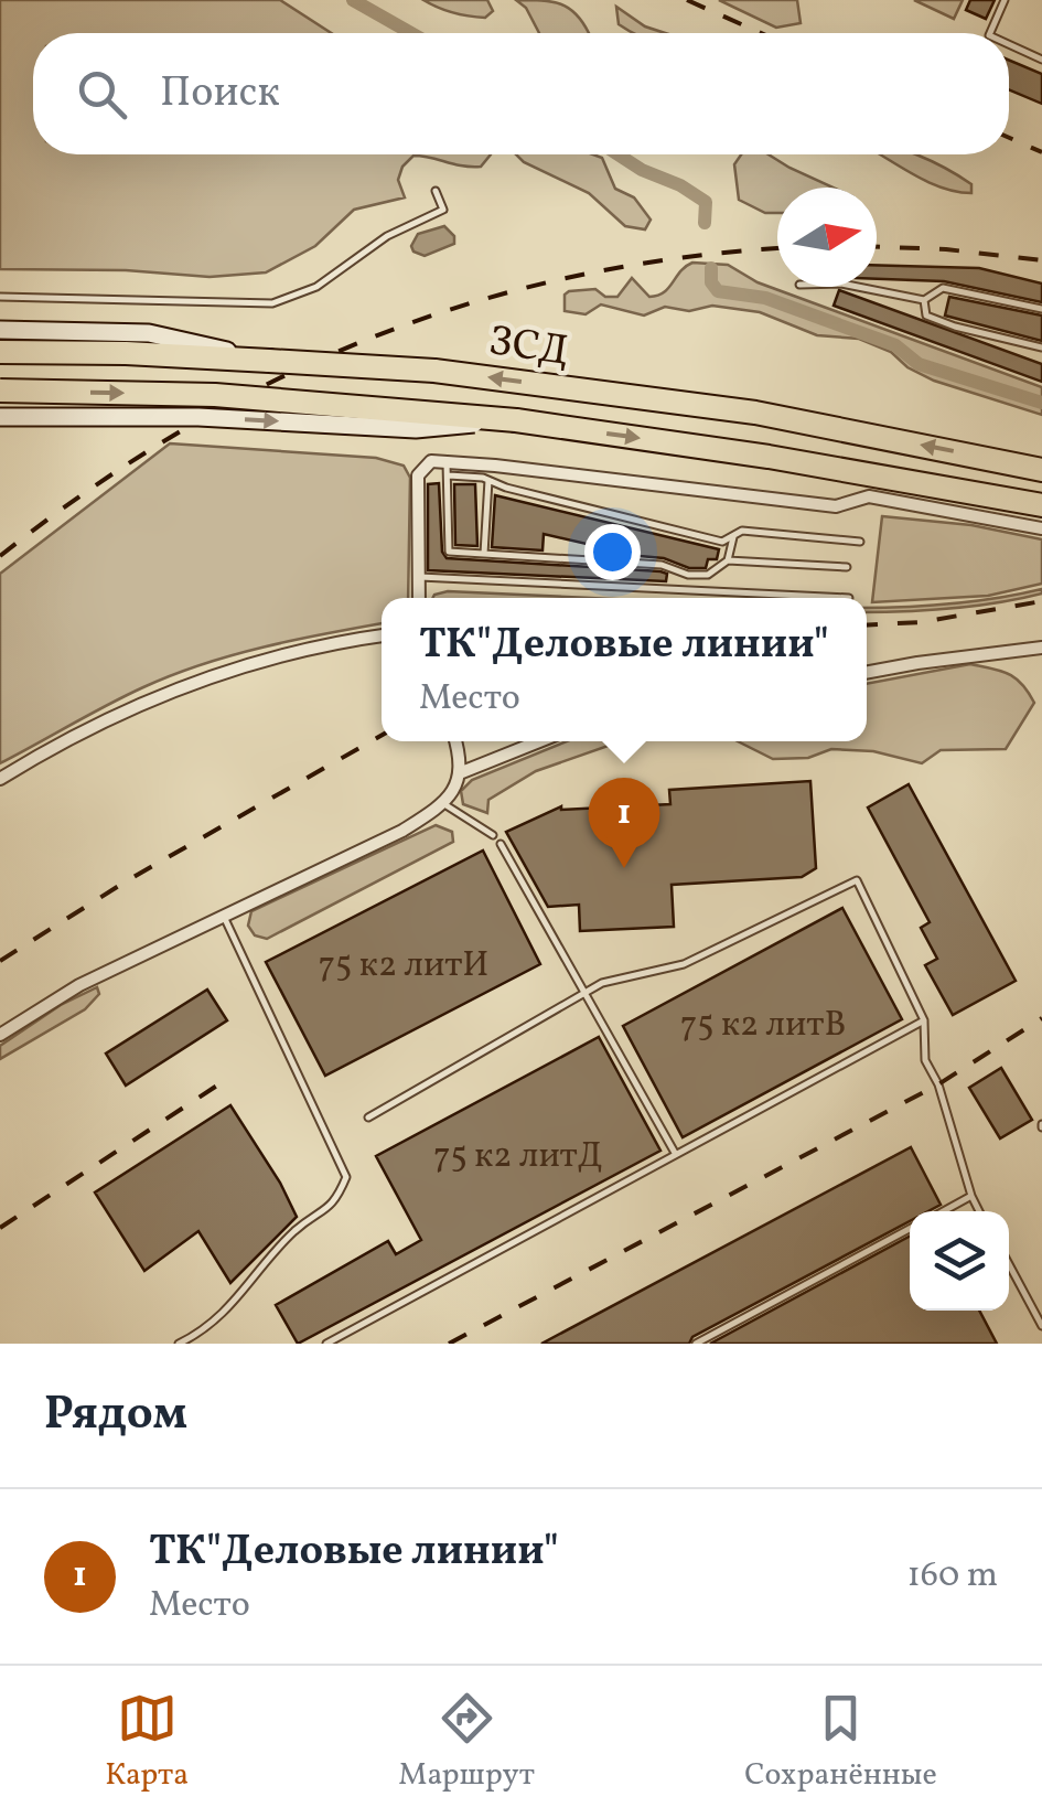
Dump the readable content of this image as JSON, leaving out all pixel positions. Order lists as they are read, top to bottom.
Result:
{
  "streets": {
    "highway": ["ЗСД"]
  },
  "house_numbers": ["75 к2 литИ", "75 к2 литВ", "75 к2 литД"],
  "north": "right",
  "page": {
    "search": "Поиск",
    "popup": ["ТК\"Деловые линии\"", "Место"],
    "pins": "1",
    "heading": "Рядом",
    "list": [
      {
        "mark": "1",
        "name": "ТК\"Деловые линии\"",
        "note": "Место",
        "value": "160 m"
      }
    ],
    "nav": ["Карта", "Маршрут", "Сохранённые"]
  }
}
